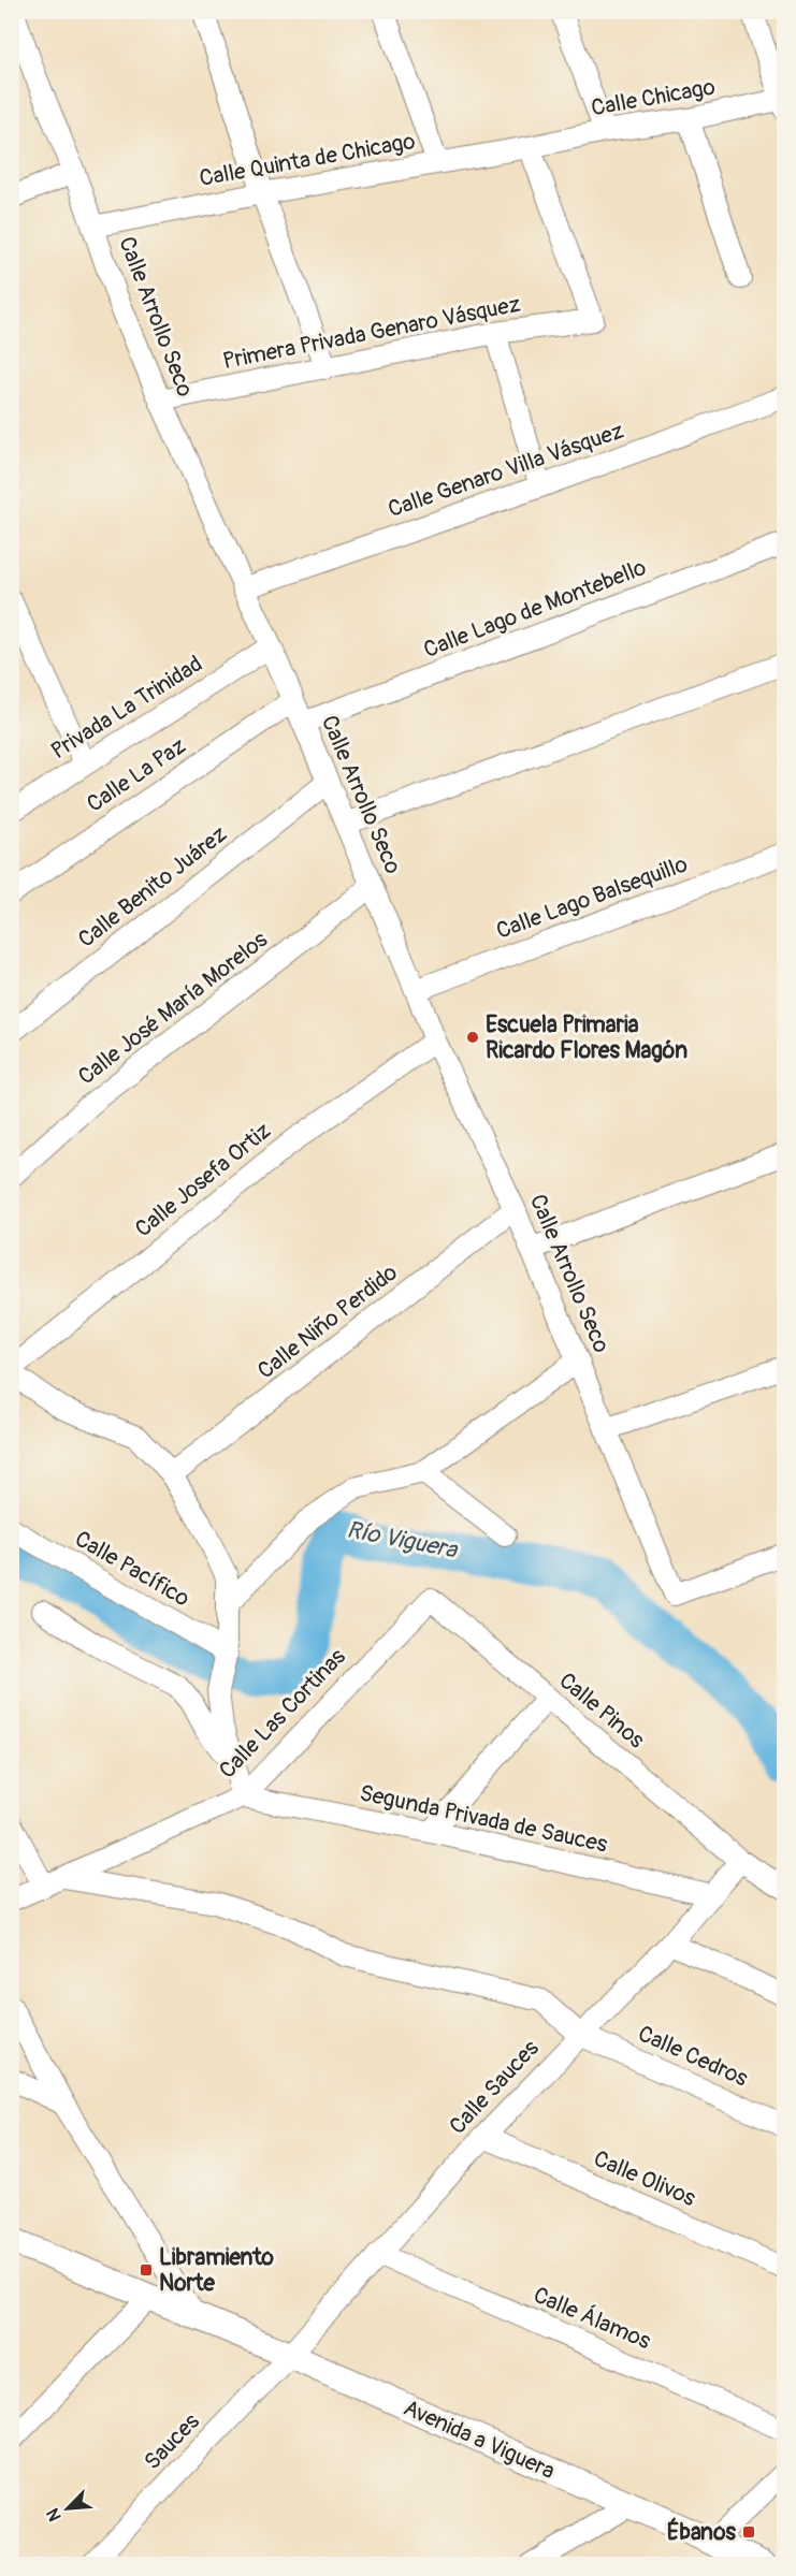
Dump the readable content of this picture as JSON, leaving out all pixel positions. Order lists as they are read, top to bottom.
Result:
{
  "streets": {
    "street": [
      "Calle Chicago",
      "Calle Quinta de Chicago",
      "Calle Arrollo Seco",
      "Primera Privada Genaro Vásquez",
      "Calle Genaro Villa Vásquez",
      "Calle Lago de Montebello",
      "Privada La Trinidad",
      "Calle La Paz",
      "Calle Benito Juárez",
      "Calle Lago Balsequillo",
      "Calle José María Morelos",
      "Calle Josefa Ortiz",
      "Calle Niño Perdido",
      "Calle Pacífico",
      "Calle Pinos",
      "Calle Las Cortinas",
      "Segunda Privada de Sauces",
      "Calle Cedros",
      "Calle Sauces",
      "Calle Olivos",
      "Calle Álamos",
      "Avenida a Viguera",
      "Sauces"
    ]
  },
  "crossings": [
    ["Calle Chicago", "Calle Quinta de Chicago"],
    ["Calle Chicago", "Primera Privada Genaro Vásquez"],
    ["Calle Quinta de Chicago", "Calle Arrollo Seco"],
    ["Calle Quinta de Chicago", "Primera Privada Genaro Vásquez"],
    ["Calle Arrollo Seco", "Primera Privada Genaro Vásquez"],
    ["Calle Arrollo Seco", "Calle Genaro Villa Vásquez"],
    ["Calle Arrollo Seco", "Calle Lago de Montebello"],
    ["Calle Arrollo Seco", "Privada La Trinidad"],
    ["Calle Arrollo Seco", "Calle La Paz"],
    ["Calle Arrollo Seco", "Calle Benito Juárez"],
    ["Calle Arrollo Seco", "Calle Lago Balsequillo"],
    ["Calle Arrollo Seco", "Calle José María Morelos"],
    ["Calle Arrollo Seco", "Calle Josefa Ortiz"],
    ["Calle Arrollo Seco", "Calle Niño Perdido"],
    ["Calle Pinos", "Calle Las Cortinas"],
    ["Calle Pinos", "Calle Sauces"],
    ["Calle Las Cortinas", "Segunda Privada de Sauces"],
    ["Calle Las Cortinas", "Calle Cedros"],
    ["Segunda Privada de Sauces", "Calle Sauces"],
    ["Calle Cedros", "Calle Sauces"],
    ["Calle Sauces", "Calle Olivos"],
    ["Calle Sauces", "Calle Álamos"],
    ["Calle Sauces", "Avenida a Viguera"],
    ["Calle Sauces", "Sauces"],
    ["Avenida a Viguera", "Sauces"]
  ],
  "water": ["Río Viguera"],
  "places": {
    "other": ["Escuela Primaria Ricardo Flores Magón"],
    "transit": ["Libramiento Norte", "Ébanos"]
  },
  "north": "bottom left"
}
